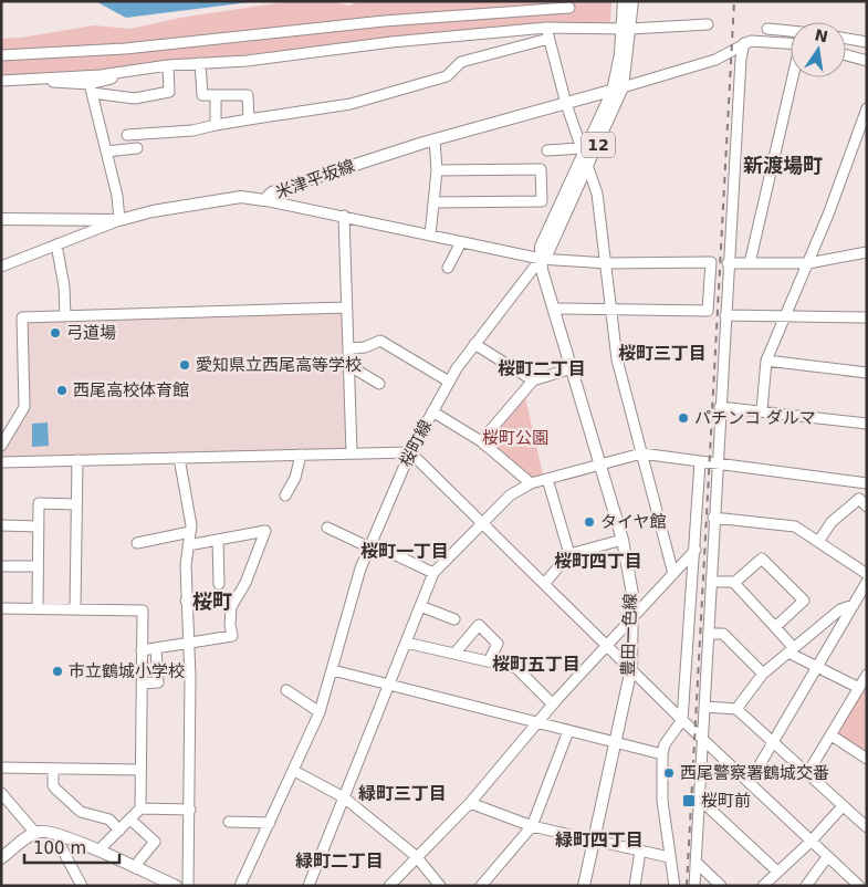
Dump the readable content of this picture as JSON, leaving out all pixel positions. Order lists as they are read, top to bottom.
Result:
{
  "streets": {
    "main road": ["12", "米津平坂線", "豊田一色線"],
    "street": ["桜町線"]
  },
  "crossings": [
    ["米津平坂線", "豊田一色線"],
    ["桜町線", "豊田一色線"]
  ],
  "districts": [
    "新渡場町",
    "桜町三丁目",
    "桜町二丁目",
    "桜町一丁目",
    "桜町四丁目",
    "桜町",
    "桜町五丁目",
    "緑町三丁目",
    "緑町四丁目",
    "緑町二丁目"
  ],
  "parks": ["桜町公園"],
  "places": {
    "other": [
      "弓道場",
      "愛知県立西尾高等学校",
      "西尾高校体育館",
      "パチンコ ダルマ",
      "タイヤ館",
      "市立鶴城小学校",
      "西尾警察署鶴城交番"
    ],
    "transit": ["桜町前"]
  },
  "scale_bar": "100 m",
  "north": "top"
}
